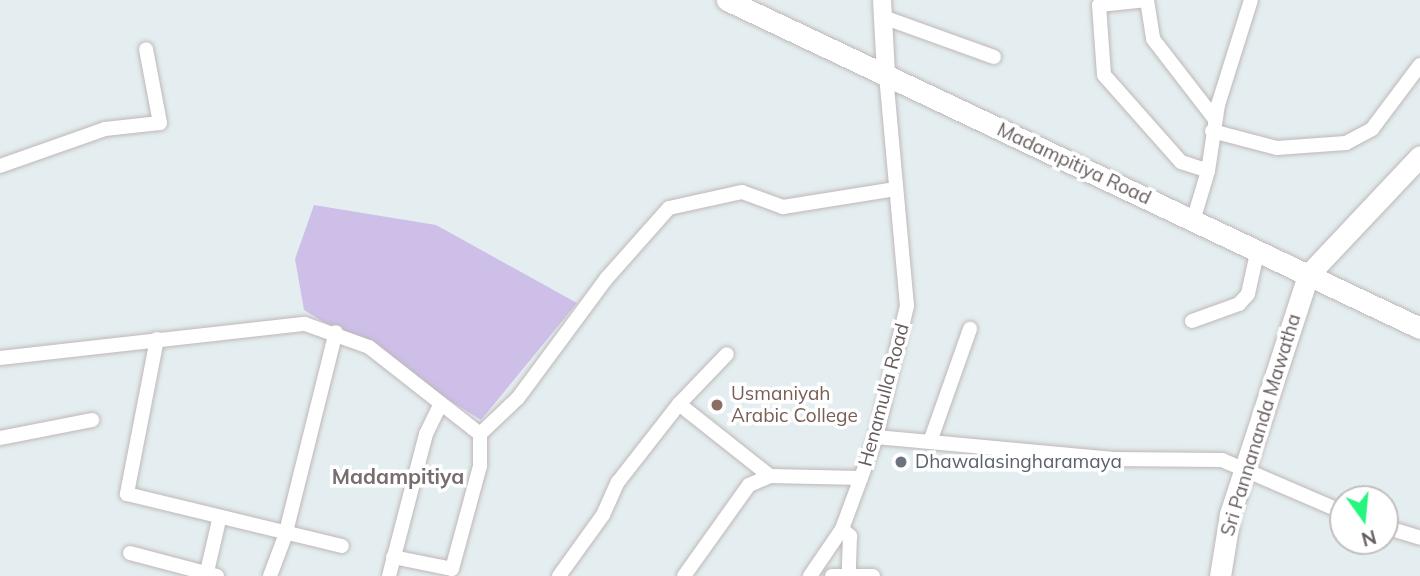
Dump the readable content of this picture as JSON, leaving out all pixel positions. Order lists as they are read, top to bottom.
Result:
{
  "streets": {
    "main road": ["Madampitiya Road", "Sri Pannananda Mawatha"],
    "street": ["Henamulla Road"]
  },
  "crossings": [
    ["Madampitiya Road", "Henamulla Road"],
    ["Madampitiya Road", "Sri Pannananda Mawatha"]
  ],
  "districts": ["Madampitiya"],
  "places": ["Usmaniyah Arabic College", "Dhawalasingharamaya"],
  "north": "bottom"
}
